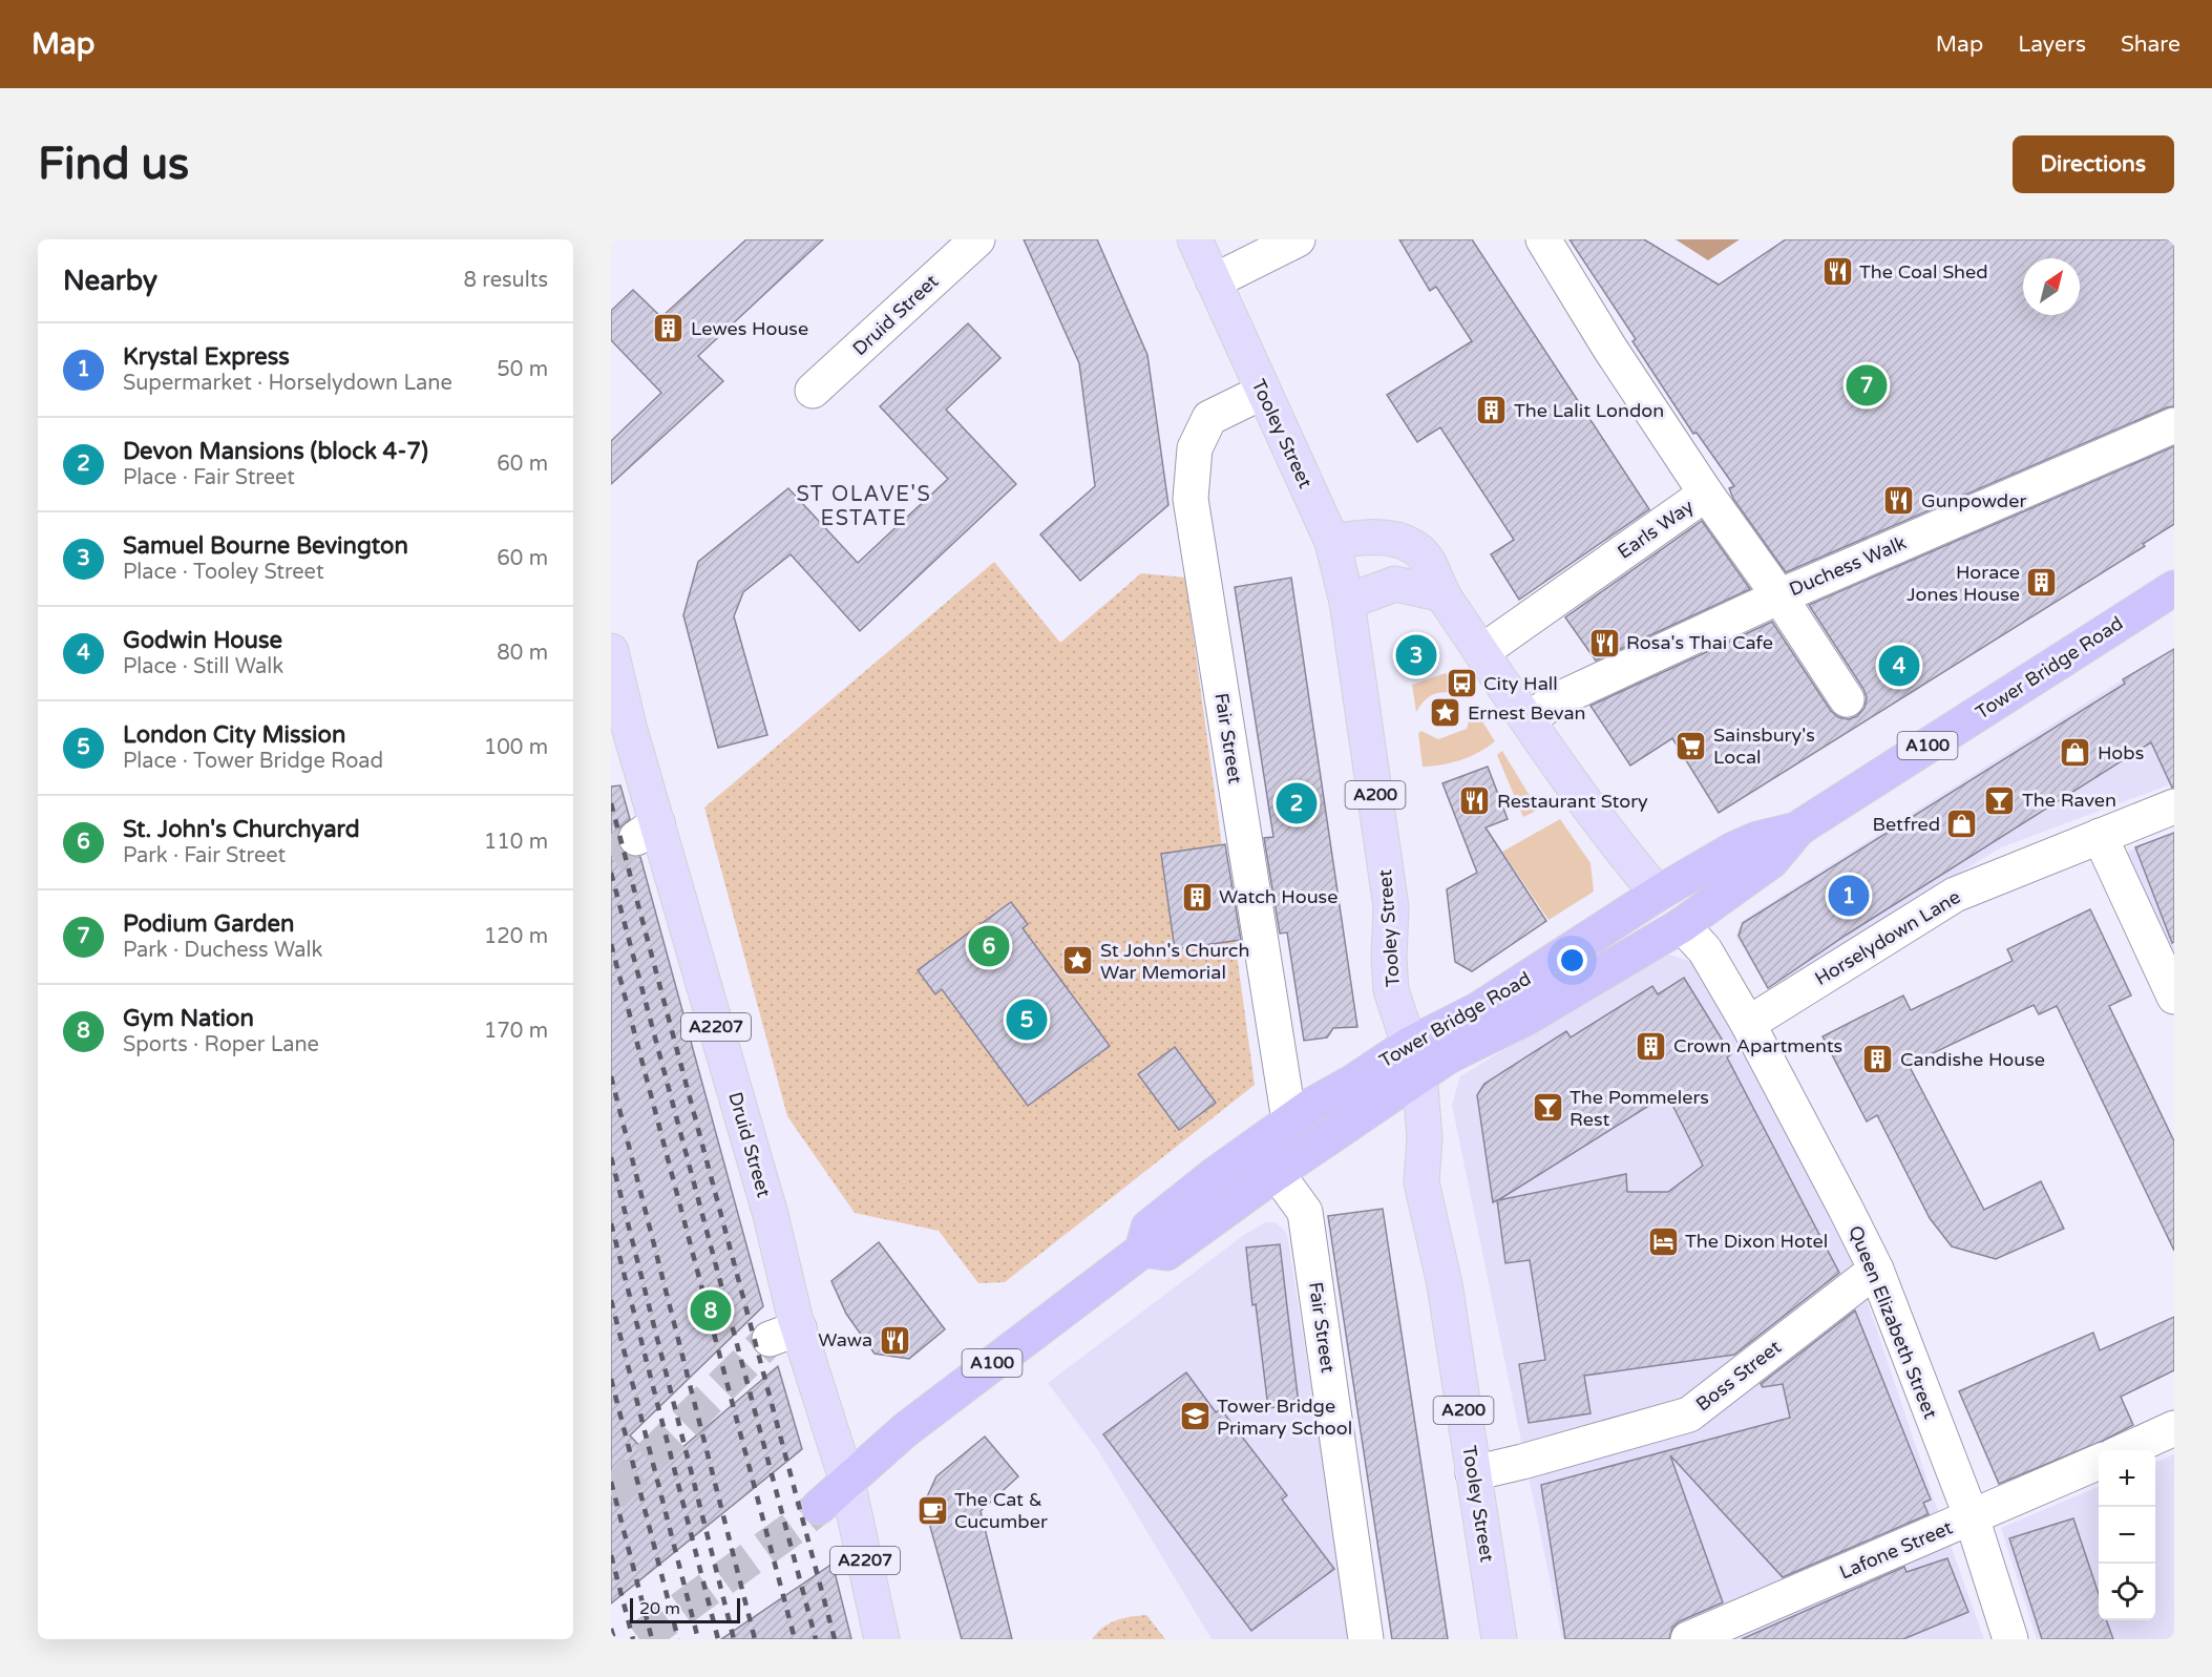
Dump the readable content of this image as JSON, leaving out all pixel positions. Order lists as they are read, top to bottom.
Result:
{
  "streets": {
    "highway": ["Tower Bridge Road", "A100"],
    "main road": [
      "Druid Street",
      "Tooley Street",
      "A200",
      "A2207"
    ],
    "street": [
      "Earls Way",
      "Duchess Walk",
      "Fair Street",
      "Horselydown Lane",
      "Queen Elizabeth Street",
      "Boss Street",
      "Lafone Street"
    ]
  },
  "crossings": [
    ["Druid Street", "Tower Bridge Road"],
    ["Tooley Street", "Tower Bridge Road"],
    ["Tooley Street", "Fair Street"],
    ["Tooley Street", "Boss Street"],
    ["Tower Bridge Road", "Fair Street"],
    ["Tower Bridge Road", "Queen Elizabeth Street"],
    ["Horselydown Lane", "Queen Elizabeth Street"],
    ["Queen Elizabeth Street", "Boss Street"],
    ["Queen Elizabeth Street", "Lafone Street"]
  ],
  "districts": ["ST OLAVE'S ESTATE"],
  "places": {
    "restaurant": [
      "The Coal Shed",
      "Gunpowder",
      "Rosa's Thai Cafe",
      "Restaurant Story",
      "Wawa"
    ],
    "building": [
      "Lewes House",
      "The Lalit London",
      "Horace Jones House",
      "Watch House",
      "Crown Apartments",
      "Candishe House"
    ],
    "bus stop": ["City Hall"],
    "place": ["Ernest Bevan", "St John's Church War Memorial"],
    "supermarket": ["Sainsbury's Local"],
    "shop": ["Hobs", "Betfred"],
    "bar": ["The Raven", "The Pommelers Rest"],
    "hotel": ["The Dixon Hotel"],
    "school or university": ["Tower Bridge Primary School"],
    "cafe": ["The Cat & Cucumber"]
  },
  "scale_bar": "20 m",
  "north": "top right",
  "page": {
    "header": "Map",
    "nav": ["Map", "Layers", "Share"],
    "buttons": "Directions",
    "title": "Find us",
    "heading": ["Nearby", "8 results"],
    "list": [
      {
        "mark": "1",
        "name": "Krystal Express",
        "note": "Supermarket · Horselydown Lane",
        "value": "50 m"
      },
      {
        "mark": "2",
        "name": "Devon Mansions (block 4-7)",
        "note": "Place · Fair Street",
        "value": "60 m"
      },
      {
        "mark": "3",
        "name": "Samuel Bourne Bevington",
        "note": "Place · Tooley Street",
        "value": "60 m"
      },
      {
        "mark": "4",
        "name": "Godwin House",
        "note": "Place · Still Walk",
        "value": "80 m"
      },
      {
        "mark": "5",
        "name": "London City Mission",
        "note": "Place · Tower Bridge Road",
        "value": "100 m"
      },
      {
        "mark": "6",
        "name": "St. John's Churchyard",
        "note": "Park · Fair Street",
        "value": "110 m"
      },
      {
        "mark": "7",
        "name": "Podium Garden",
        "note": "Park · Duchess Walk",
        "value": "120 m"
      },
      {
        "mark": "8",
        "name": "Gym Nation",
        "note": "Sports · Roper Lane",
        "value": "170 m"
      }
    ],
    "pins": [
      "7",
      "3",
      "4",
      "2",
      "1",
      "6",
      "5",
      "8"
    ],
    "map_buttons": ["+", "−"],
    "scale": "20 m"
  }
}
